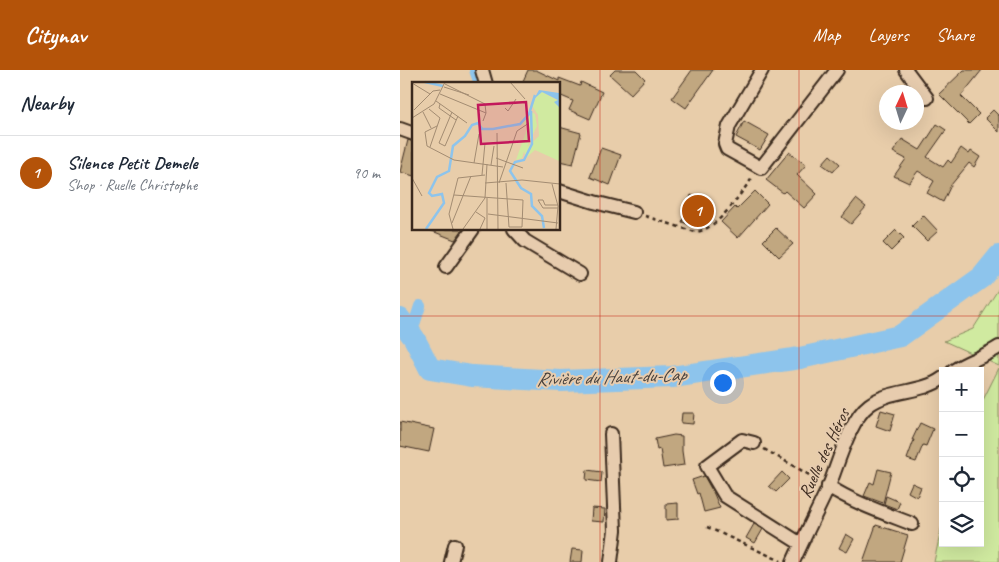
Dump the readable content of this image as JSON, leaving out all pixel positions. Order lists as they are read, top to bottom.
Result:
{
  "streets": {
    "street": ["Ruelle des Héros"]
  },
  "water": ["Rivière du Haut-du-Cap"],
  "north": "top",
  "page": {
    "header": "Citynav",
    "nav": ["Map", "Layers", "Share"],
    "heading": "Nearby",
    "list": [
      {
        "mark": "1",
        "name": "Silence Petit Demele",
        "note": "Shop · Ruelle Christophe",
        "value": "90 m"
      }
    ],
    "pins": "1",
    "map_buttons": ["+", "−"]
  }
}
